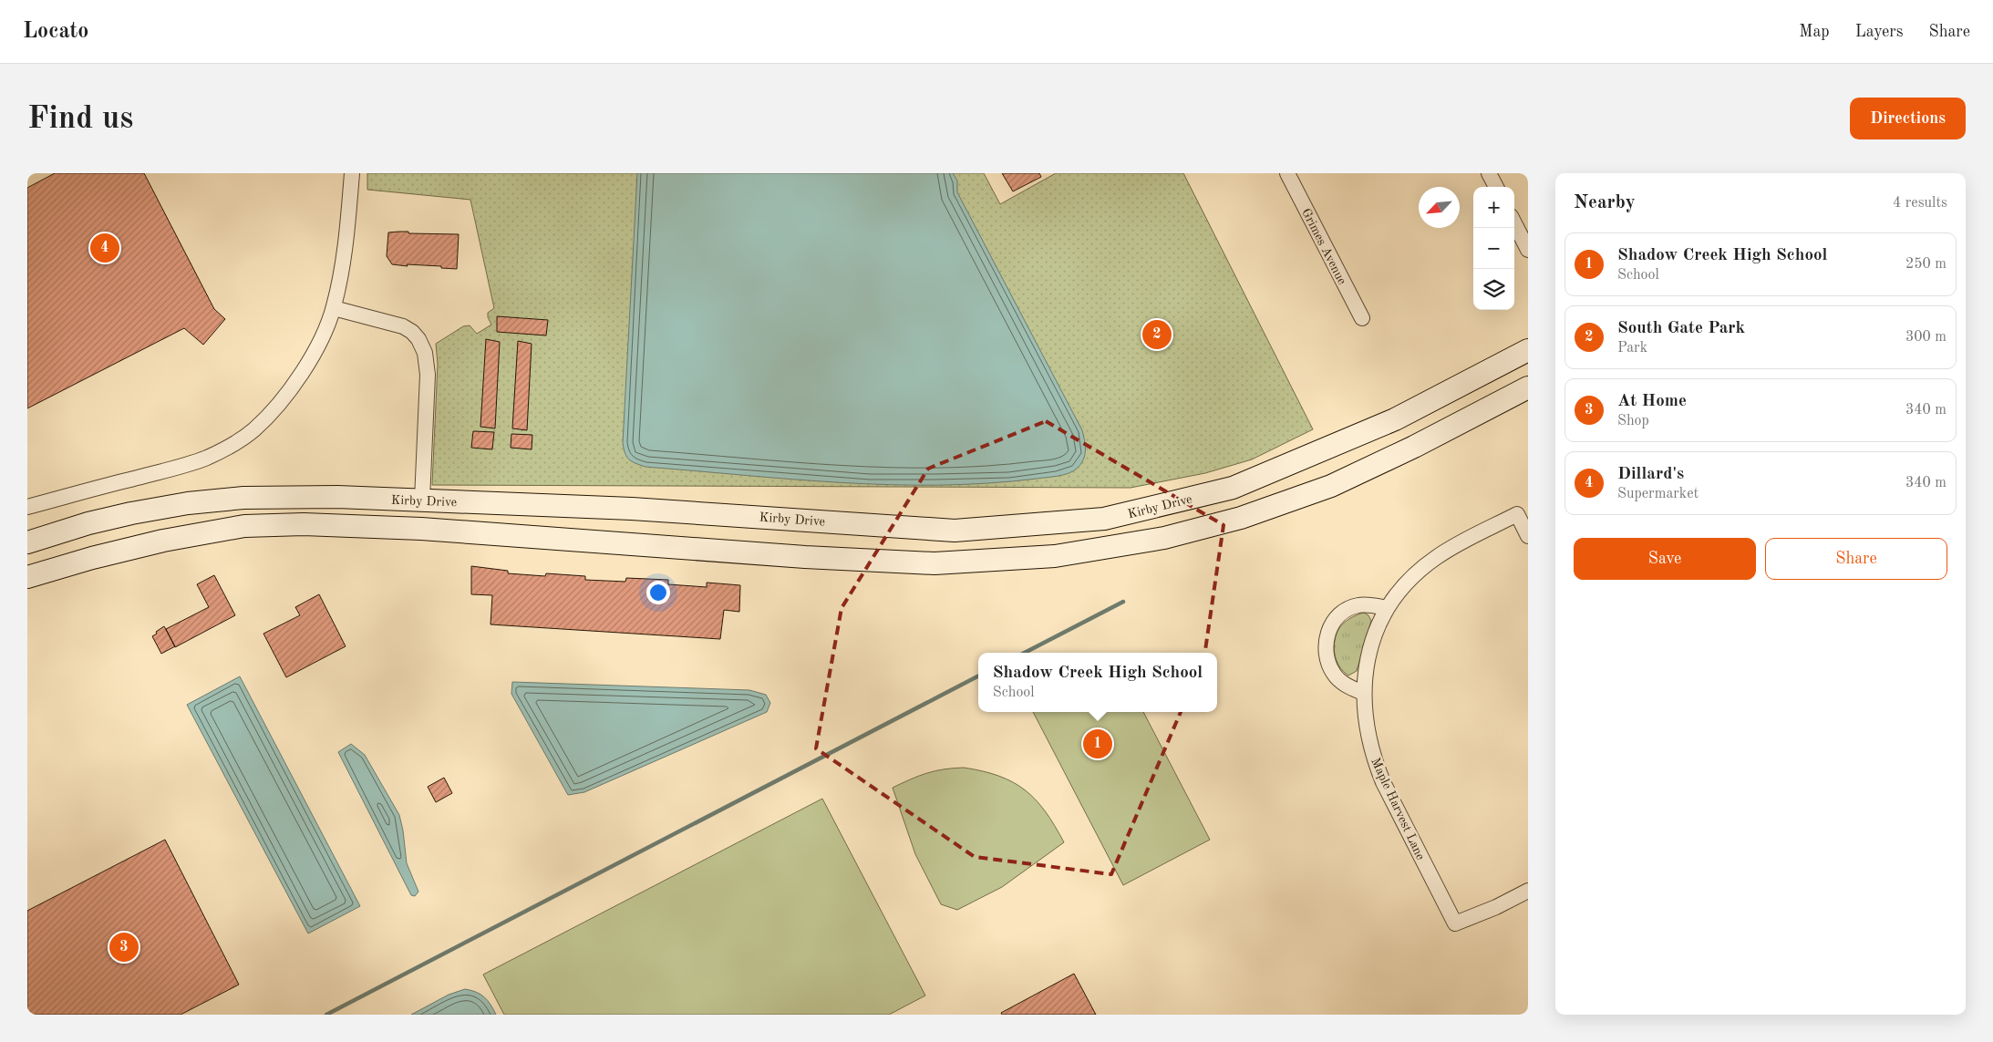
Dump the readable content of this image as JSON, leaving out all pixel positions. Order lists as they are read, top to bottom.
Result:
{
  "streets": {
    "main road": ["Kirby Drive"],
    "street": ["Grimes Avenue", "Maple Harvest Lane"]
  },
  "north": "bottom left",
  "page": {
    "header": "Locato",
    "nav": ["Map", "Layers", "Share"],
    "buttons": [
      "Directions",
      ["Save", "Share"]
    ],
    "title": "Find us",
    "heading": ["Nearby", "4 results"],
    "map_buttons": ["+", "−"],
    "pins": [
      "4",
      "2",
      "1",
      "3"
    ],
    "list": [
      {
        "mark": "1",
        "name": "Shadow Creek High School",
        "note": "School",
        "value": "250 m"
      },
      {
        "mark": "2",
        "name": "South Gate Park",
        "note": "Park",
        "value": "300 m"
      },
      {
        "mark": "3",
        "name": "At Home",
        "note": "Shop",
        "value": "340 m"
      },
      {
        "mark": "4",
        "name": "Dillard's",
        "note": "Supermarket",
        "value": "340 m"
      }
    ],
    "popup": ["Shadow Creek High School", "School"]
  }
}
